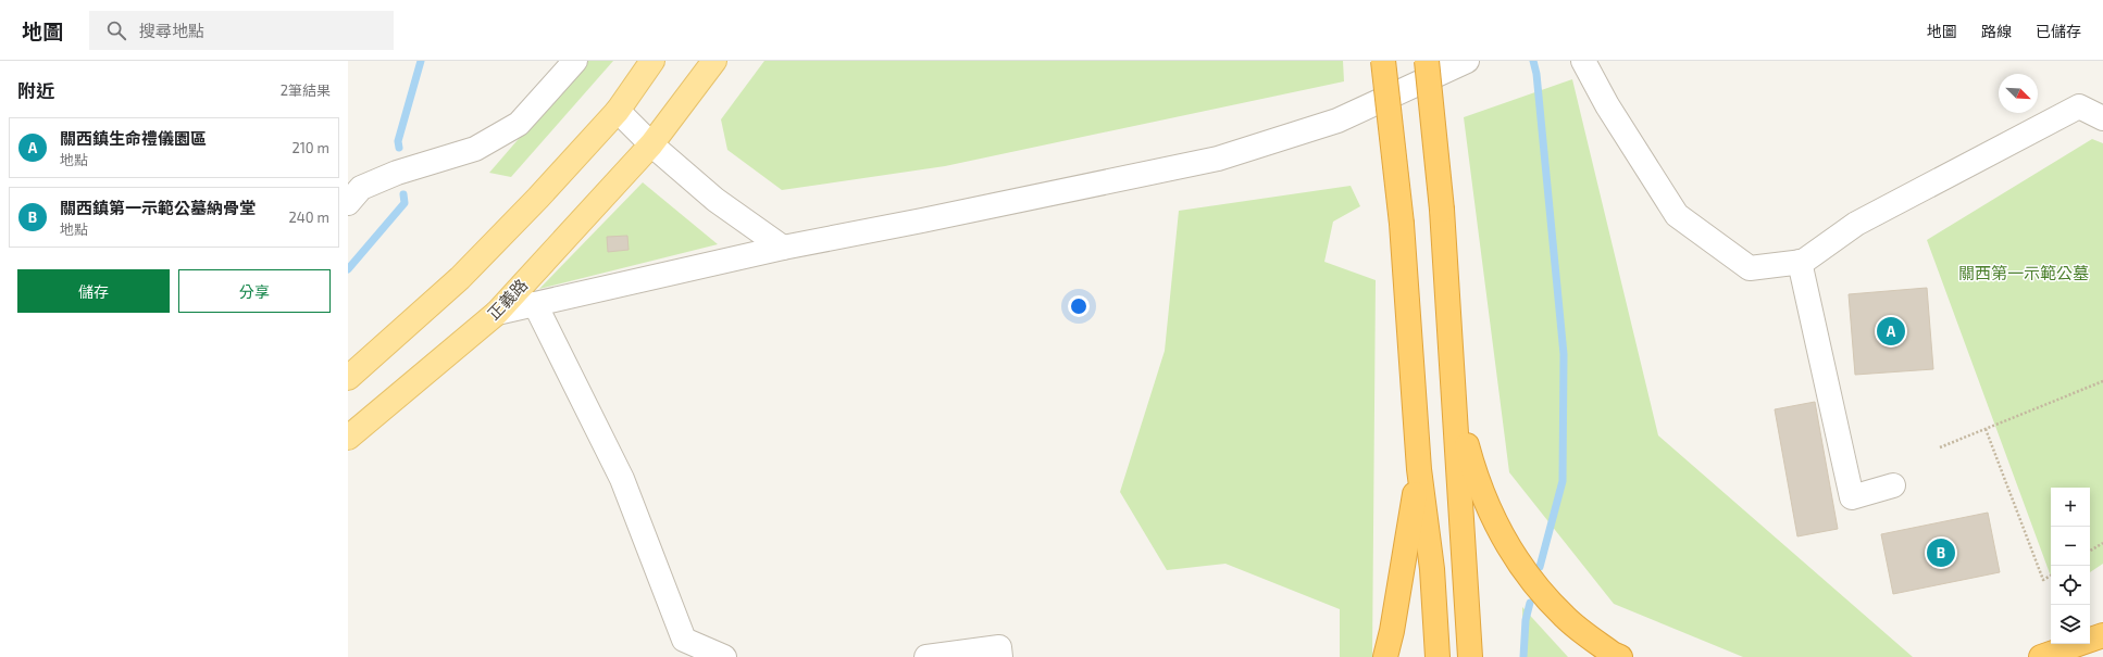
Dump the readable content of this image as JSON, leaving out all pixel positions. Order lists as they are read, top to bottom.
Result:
{
  "streets": {
    "main road": ["正義路"]
  },
  "parks": ["關西第一示範公墓"],
  "north": "bottom right",
  "page": {
    "header": "地圖",
    "search": "搜尋地點",
    "nav": ["地圖", "路線", "已儲存"],
    "heading": ["附近", "2筆結果"],
    "list": [
      {
        "mark": "A",
        "name": "關西鎮生命禮儀園區",
        "note": "地點",
        "value": "210 m"
      },
      {
        "mark": "B",
        "name": "關西鎮第一示範公墓納骨堂",
        "note": "地點",
        "value": "240 m"
      }
    ],
    "buttons": ["儲存", "分享"],
    "pins": ["A", "B"],
    "map_buttons": ["+", "−"]
  }
}
